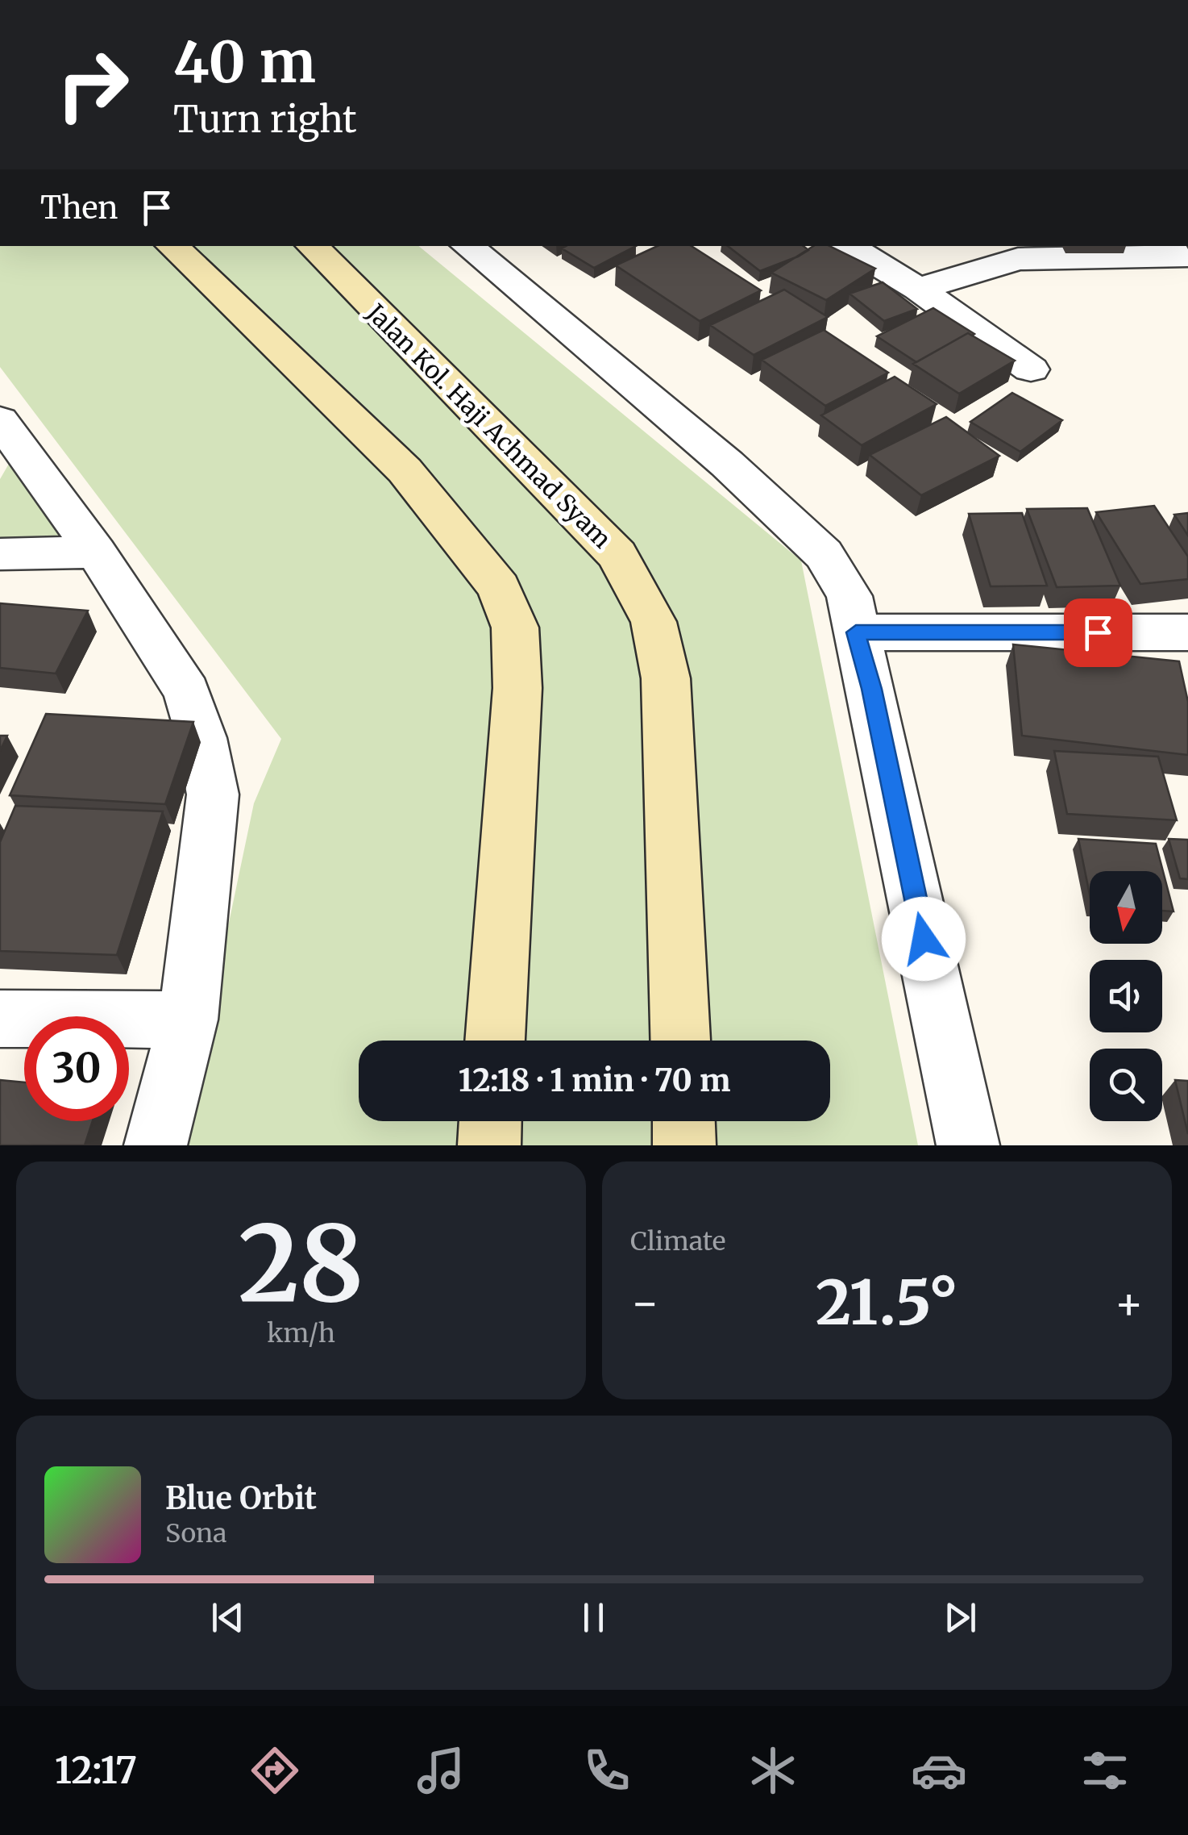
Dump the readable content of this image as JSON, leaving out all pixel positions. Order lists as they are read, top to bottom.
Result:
{
  "streets": {
    "main road": ["Jalan Kol. Haji Achmad Syam"]
  },
  "north": "bottom",
  "page": {
    "turn": ["40 m", "Turn right"],
    "then": "Then",
    "limit": "30",
    "trip": "12:18 · 1 min · 70 m",
    "tile": [
      ["28", "km/h"],
      "Climate"
    ],
    "heat": ["−", "21.5°", "+"],
    "song": ["Blue Orbit", "Sona"],
    "tabs": "12:17"
  }
}
